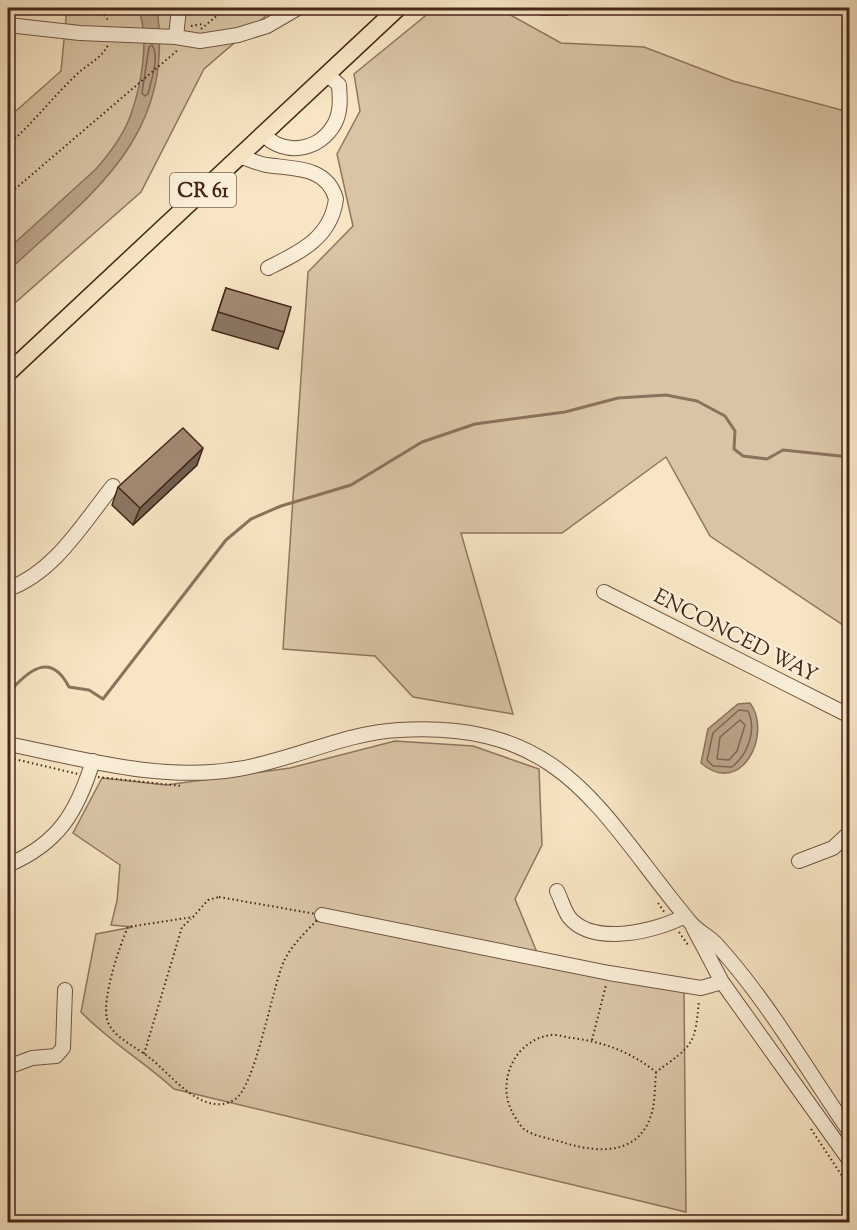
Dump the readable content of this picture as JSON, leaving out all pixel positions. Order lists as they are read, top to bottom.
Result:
{
  "streets": {
    "main road": ["CR 61"],
    "street": ["ENCONCED WAY"]
  }
}
